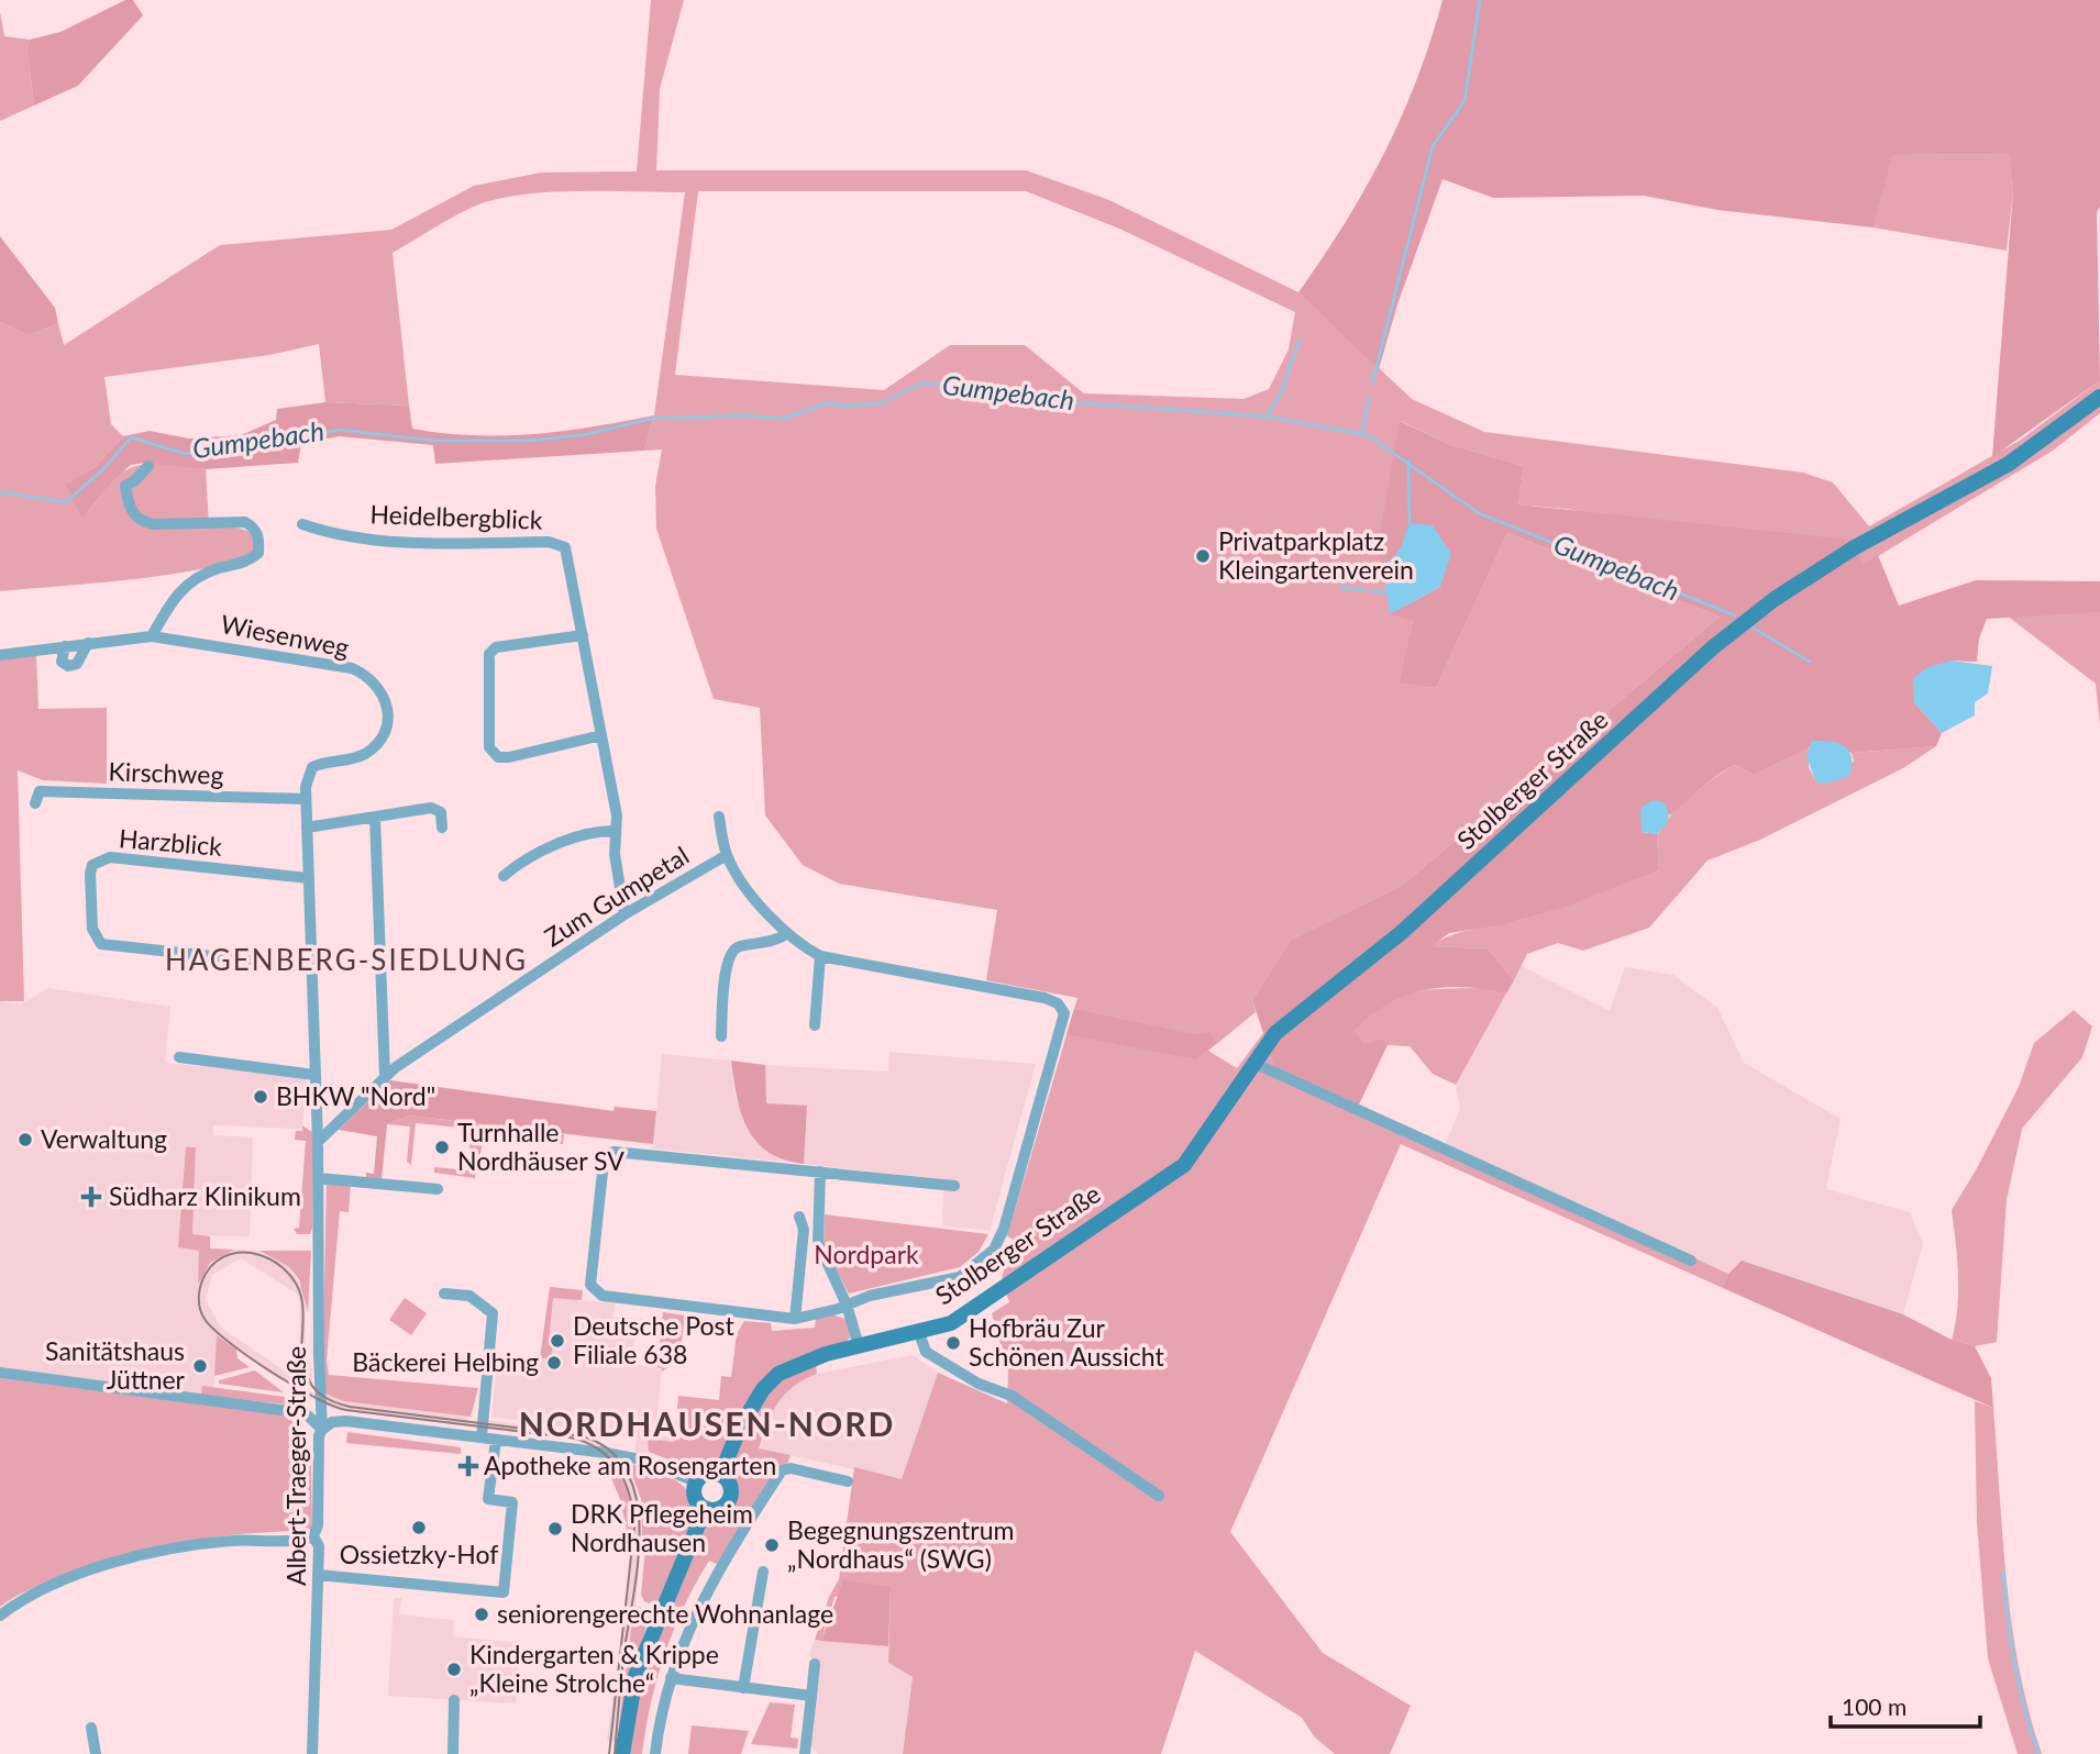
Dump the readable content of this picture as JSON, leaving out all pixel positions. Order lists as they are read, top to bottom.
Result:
{
  "streets": {
    "main road": ["Stolberger Straße"],
    "street": [
      "Heidelbergblick",
      "Wiesenweg",
      "Kirschweg",
      "Harzblick",
      "Zum Gumpetal",
      "Albert-Traeger-Straße"
    ]
  },
  "crossings": [
    ["Heidelbergblick", "Zum Gumpetal"],
    ["Wiesenweg", "Kirschweg"],
    ["Wiesenweg", "Albert-Traeger-Straße"],
    ["Kirschweg", "Albert-Traeger-Straße"],
    ["Harzblick", "Albert-Traeger-Straße"],
    ["Zum Gumpetal", "Albert-Traeger-Straße"]
  ],
  "districts": ["HAGENBERG-SIEDLUNG", "NORDHAUSEN-NORD"],
  "water": ["Gumpebach"],
  "parks": ["Nordpark"],
  "places": {
    "other": [
      "Privatparkplatz Kleingartenverein",
      "BHKW \"Nord\"",
      "Verwaltung",
      "Turnhalle Nordhäuser SV",
      "Deutsche Post Filiale 638",
      "Hofbräu Zur Schönen Aussicht",
      "Bäckerei Helbing",
      "Sanitätshaus Jüttner",
      "Ossietzky-Hof",
      "DRK Pflegeheim Nordhausen",
      "Begegnungszentrum „Nordhaus“ (SWG)",
      "seniorengerechte Wohnanlage",
      "Kindergarten & Krippe „Kleine Strolche“"
    ],
    "health": ["Südharz Klinikum", "Apotheke am Rosengarten"]
  },
  "scale_bar": "100 m"
}
